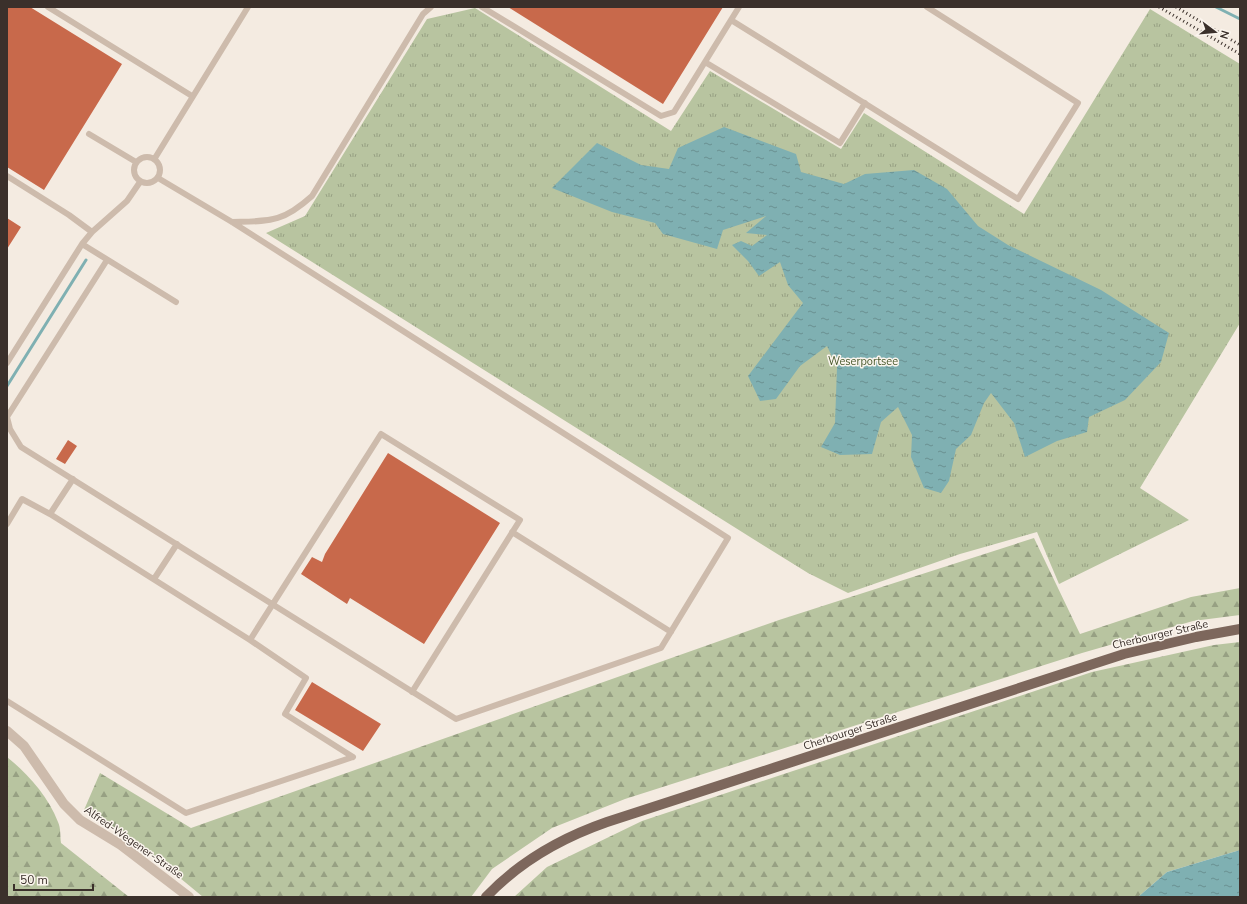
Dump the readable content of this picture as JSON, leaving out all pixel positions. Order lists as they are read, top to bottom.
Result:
{
  "streets": {
    "main road": ["Cherbourger Straße"],
    "street": ["Alfred-Wegener-Straße"]
  },
  "parks": ["Weserportsee"],
  "scale_bar": "50 m",
  "north": "right"
}
